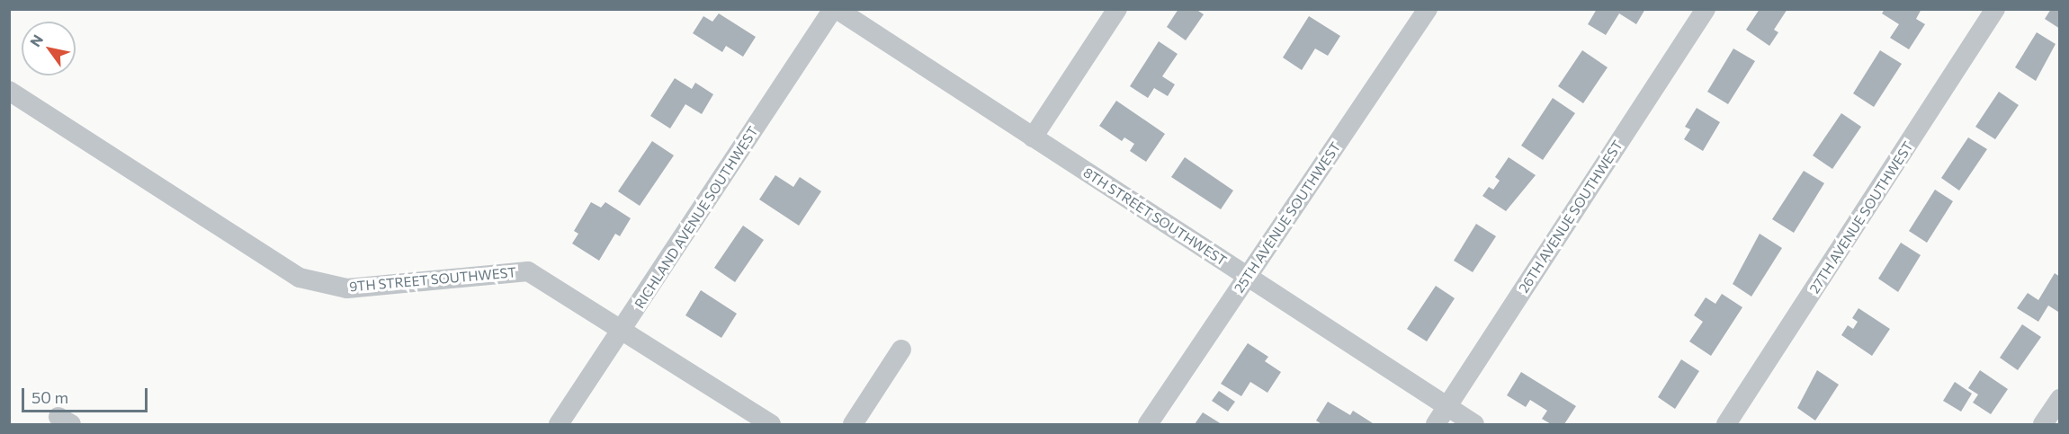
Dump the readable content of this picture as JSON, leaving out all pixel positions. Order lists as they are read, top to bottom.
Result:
{
  "streets": {
    "street": [
      "8TH STREET SOUTHWEST",
      "26TH AVENUE SOUTHWEST",
      "RICHLAND AVENUE SOUTHWEST",
      "25TH AVENUE SOUTHWEST",
      "27TH AVENUE SOUTHWEST",
      "9TH STREET SOUTHWEST"
    ]
  },
  "crossings": [
    ["8TH STREET SOUTHWEST", "26TH AVENUE SOUTHWEST"],
    ["8TH STREET SOUTHWEST", "RICHLAND AVENUE SOUTHWEST"],
    ["8TH STREET SOUTHWEST", "25TH AVENUE SOUTHWEST"],
    ["RICHLAND AVENUE SOUTHWEST", "9TH STREET SOUTHWEST"]
  ],
  "scale_bar": "50 m",
  "north": "top left"
}
